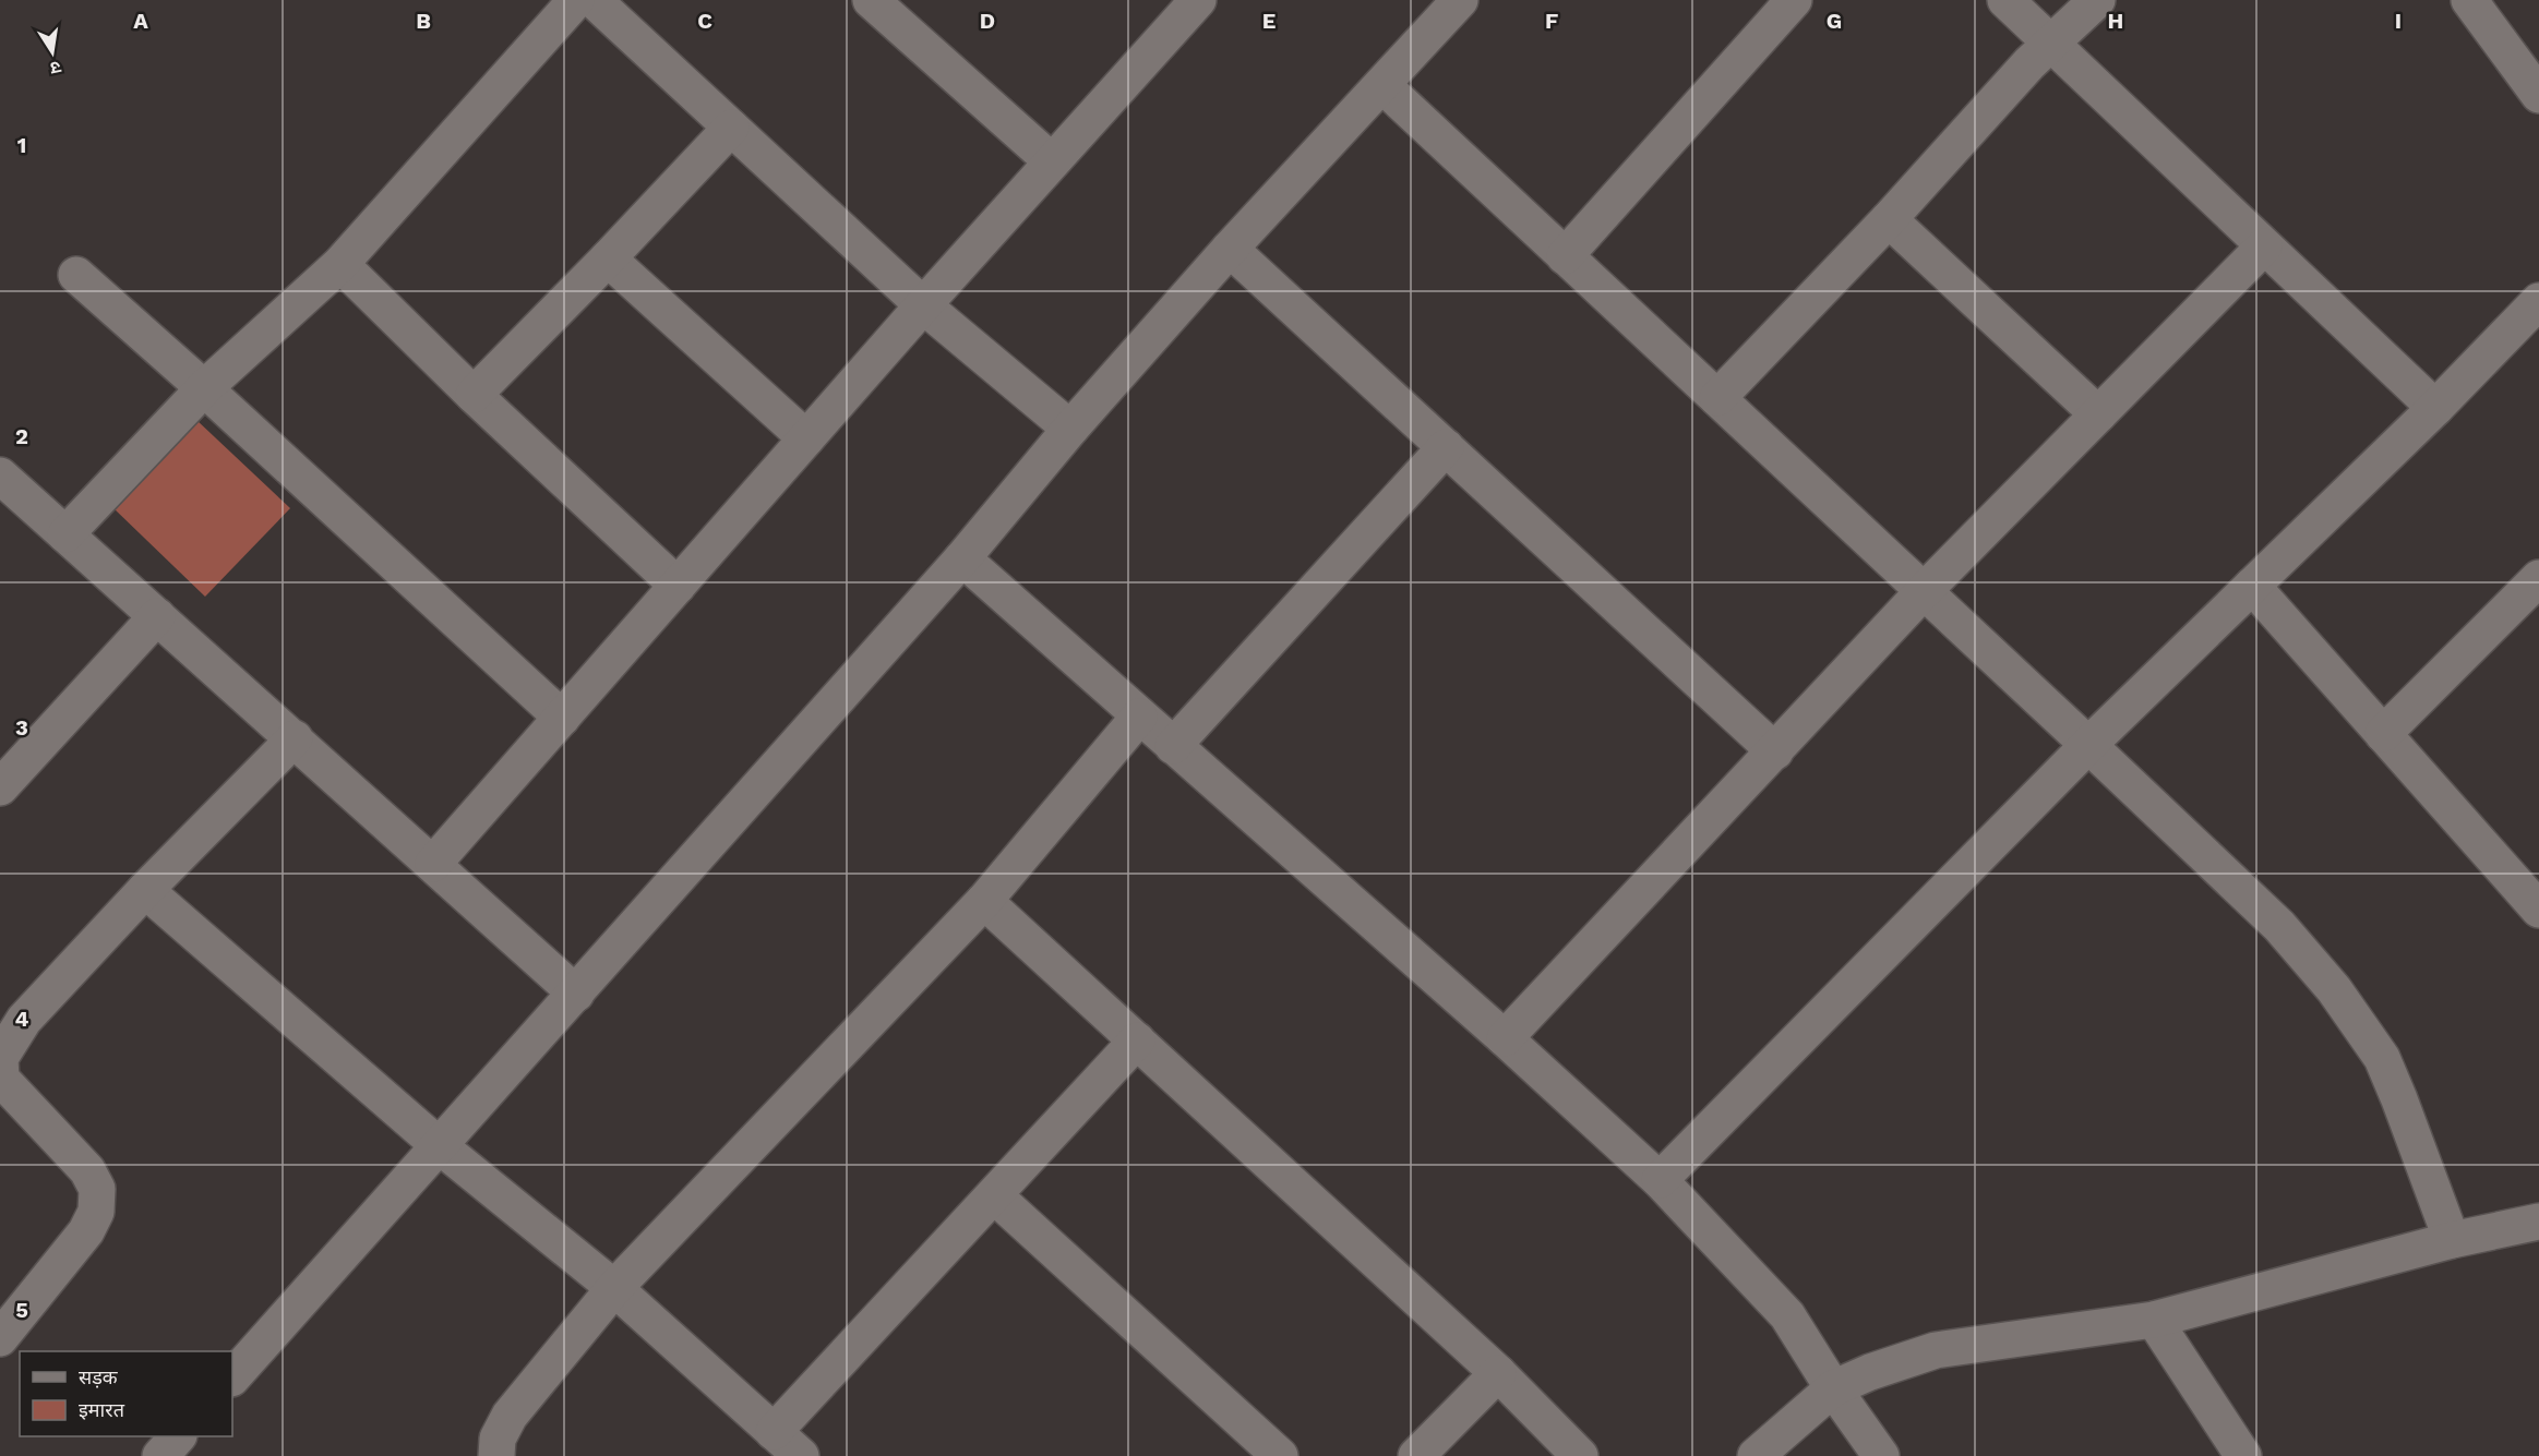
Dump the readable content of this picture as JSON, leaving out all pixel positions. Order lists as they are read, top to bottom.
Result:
{
  "legend": ["सड़क", "इमारत"],
  "north": "bottom",
  "grid": {
    "columns": [
      "A",
      "B",
      "C",
      "D",
      "E",
      "F",
      "G",
      "H",
      "I"
    ],
    "rows": [
      "1",
      "2",
      "3",
      "4",
      "5"
    ]
  }
}
